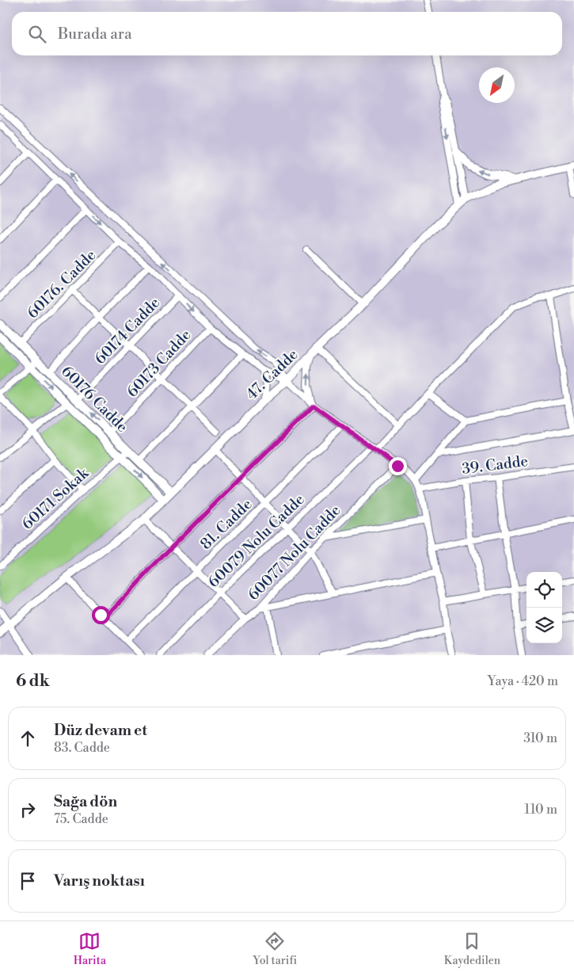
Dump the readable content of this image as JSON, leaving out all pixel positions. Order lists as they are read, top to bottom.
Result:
{
  "streets": {
    "street": [
      "60176. Cadde",
      "60174 Cadde",
      "60173 Cadde",
      "47. Cadde",
      "60176 Cadde",
      "39. Cadde",
      "60171 Sokak",
      "81. Cadde",
      "60079 Nolu Cadde",
      "60077 Nolu Cadde"
    ]
  },
  "crossings": [
    ["60176. Cadde", "60176 Cadde"],
    ["60174 Cadde", "60176 Cadde"],
    ["60173 Cadde", "60176 Cadde"],
    ["47. Cadde", "60176 Cadde"],
    ["60176 Cadde", "60171 Sokak"]
  ],
  "north": "bottom left",
  "page": {
    "search": "Burada ara",
    "heading": ["6 dk", "Yaya · 420 m"],
    "list": [
      ["Düz devam et", "83. Cadde", "310 m"],
      ["Sağa dön", "75. Cadde", "110 m"],
      "Varış noktası"
    ],
    "nav": ["Harita", "Yol tarifi", "Kaydedilen"]
  }
}
